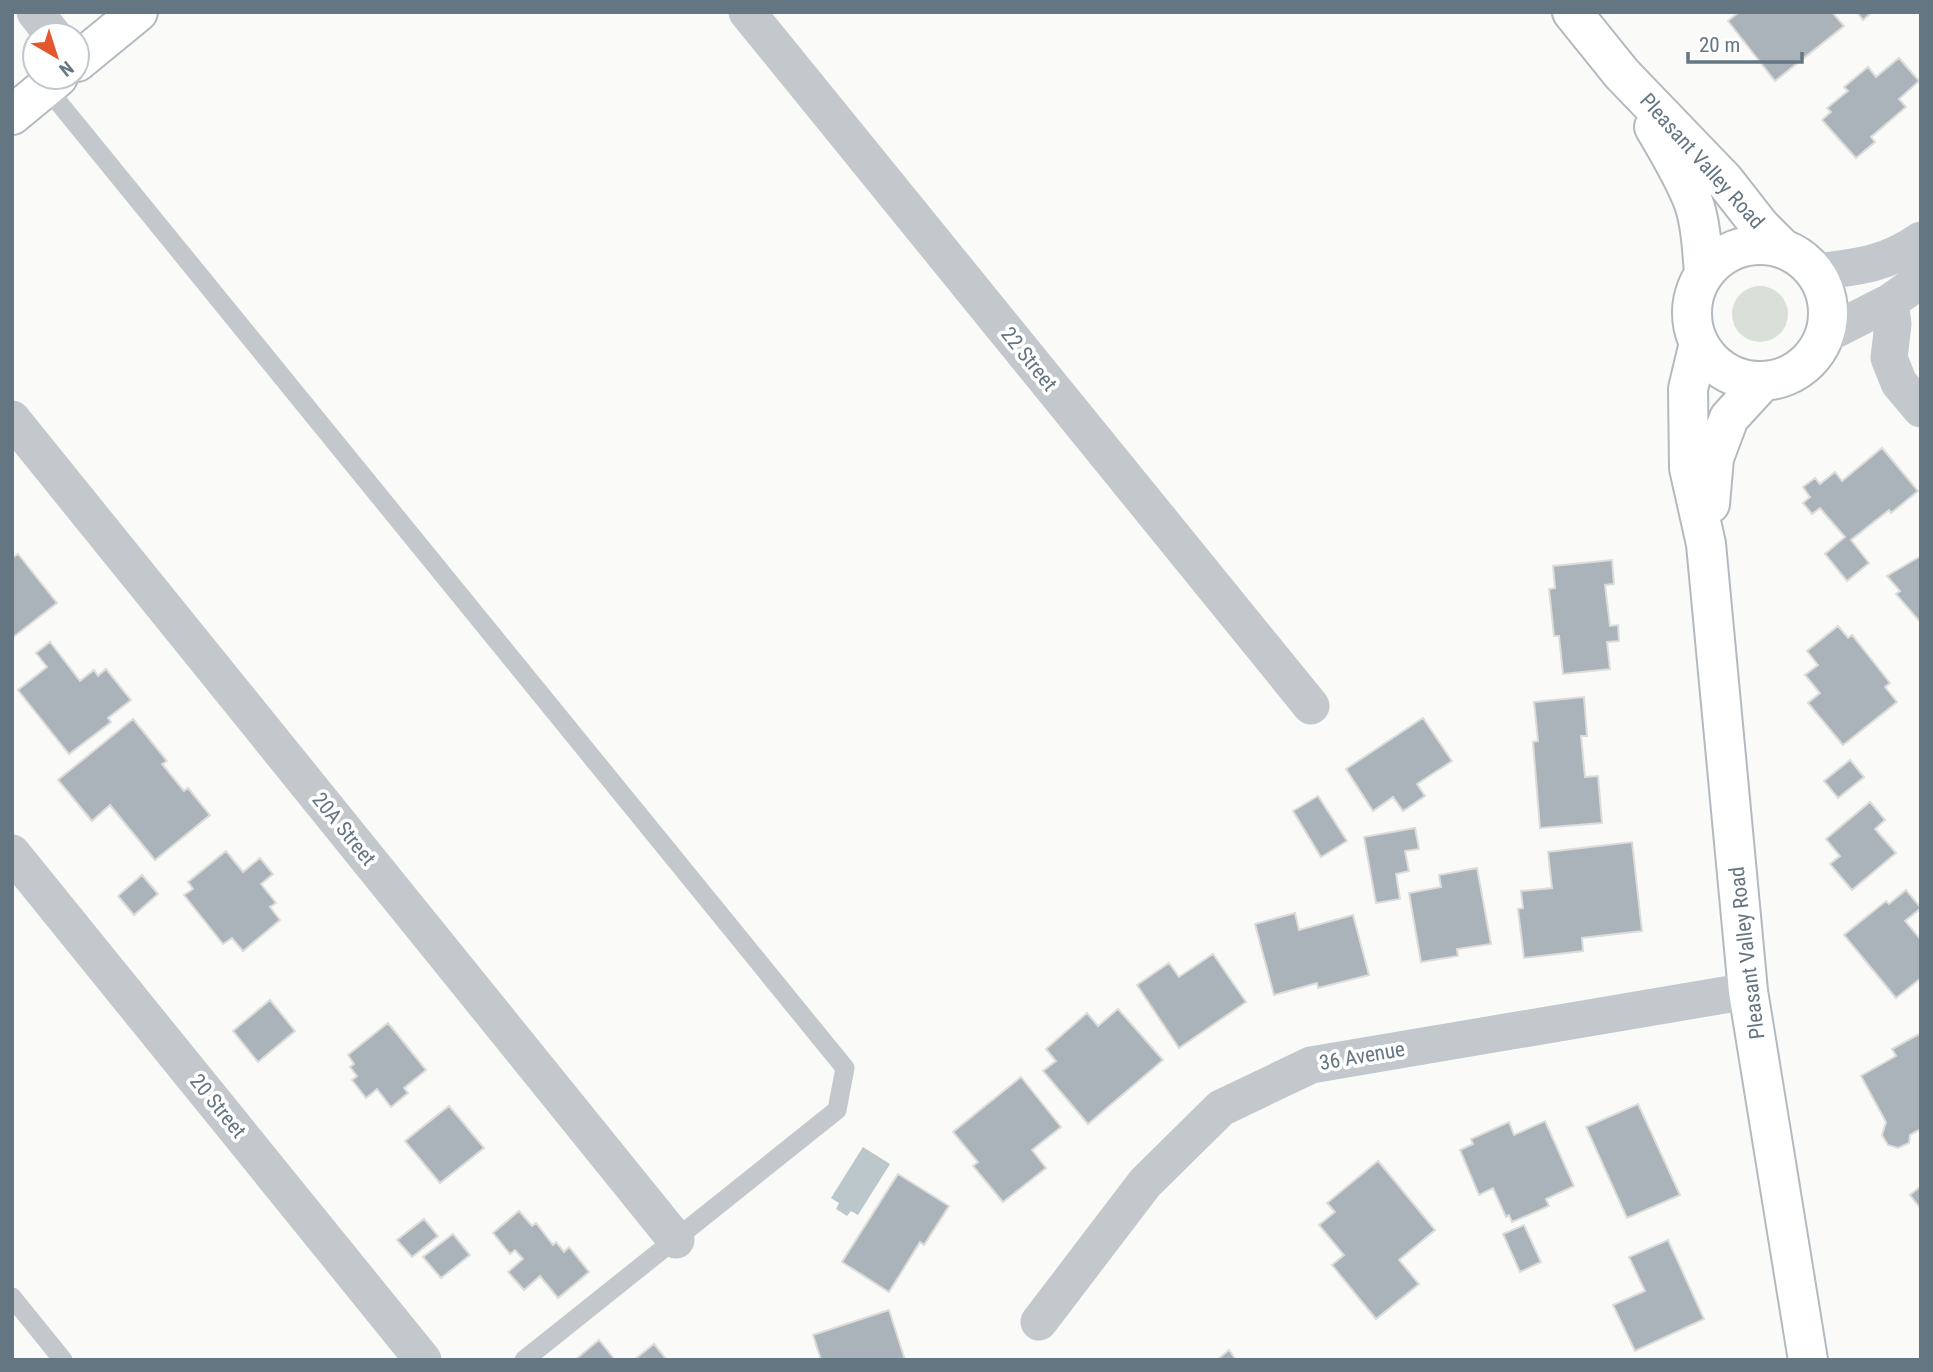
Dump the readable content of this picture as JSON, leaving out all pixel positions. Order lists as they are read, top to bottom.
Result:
{
  "streets": {
    "street": [
      "Pleasant Valley Road",
      "22 Street",
      "20A Street",
      "36 Avenue",
      "20 Street"
    ]
  },
  "crossings": [
    ["Pleasant Valley Road", "36 Avenue"]
  ],
  "scale_bar": "20 m",
  "north": "bottom right"
}
